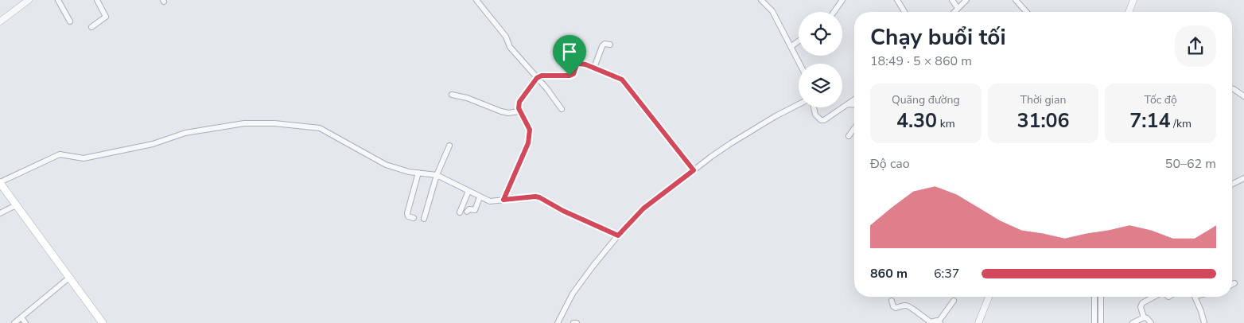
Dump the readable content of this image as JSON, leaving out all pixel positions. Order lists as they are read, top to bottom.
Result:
{
  "page": {
    "heading": ["Chạy buổi tối", "18:49 · 5 × 860 m"],
    "stats": [
      ["Quãng đường", "4.30 km"],
      ["Thời gian", "31:06"],
      ["Tốc độ", "7:14 /km"]
    ],
    "chart": ["Độ cao", "50–62 m"],
    "list": [
      {
        "name": "860 m",
        "note": "6:37"
      }
    ]
  }
}
